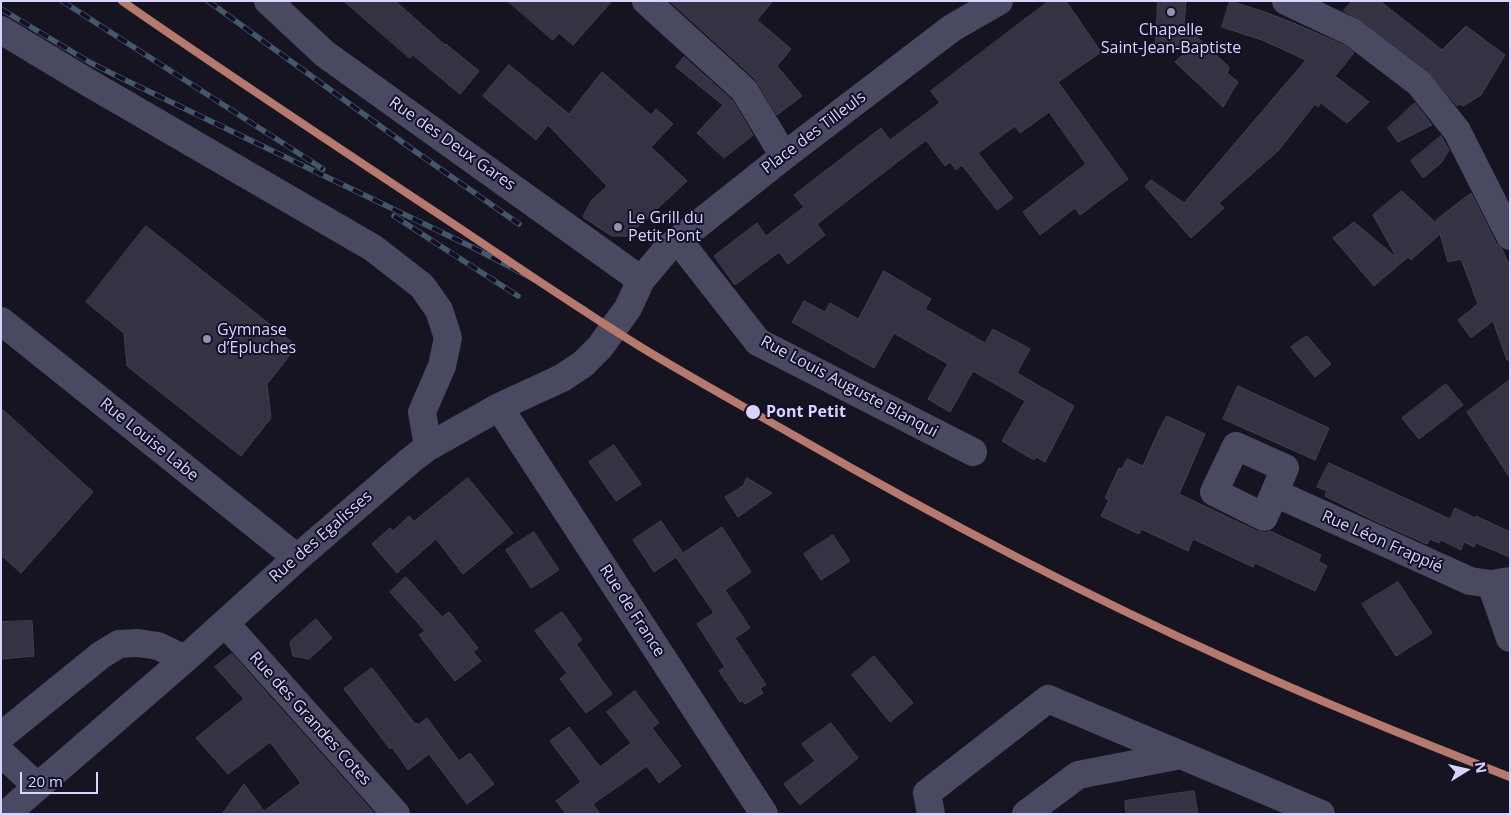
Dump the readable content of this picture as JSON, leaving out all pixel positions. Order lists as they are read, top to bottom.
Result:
{
  "streets": {
    "street": [
      "Place des Tilleuls",
      "Rue des Deux Gares",
      "Rue Louis Auguste Blanqui",
      "Rue Louise Labe",
      "Rue des Egalisses",
      "Rue Léon Frappié",
      "Rue de France",
      "Rue des Grandes Cotes"
    ]
  },
  "crossings": [
    ["Place des Tilleuls", "Rue des Deux Gares"],
    ["Place des Tilleuls", "Rue Louis Auguste Blanqui"],
    ["Place des Tilleuls", "Rue des Egalisses"],
    ["Rue des Deux Gares", "Rue des Egalisses"],
    ["Rue Louise Labe", "Rue des Egalisses"],
    ["Rue des Egalisses", "Rue de France"],
    ["Rue des Egalisses", "Rue des Grandes Cotes"]
  ],
  "places": [
    "Chapelle Saint-Jean-Baptiste",
    "Le Grill du Petit Pont",
    "Gymnase d’Epluches",
    "Pont Petit"
  ],
  "scale_bar": "20 m",
  "north": "right"
}
